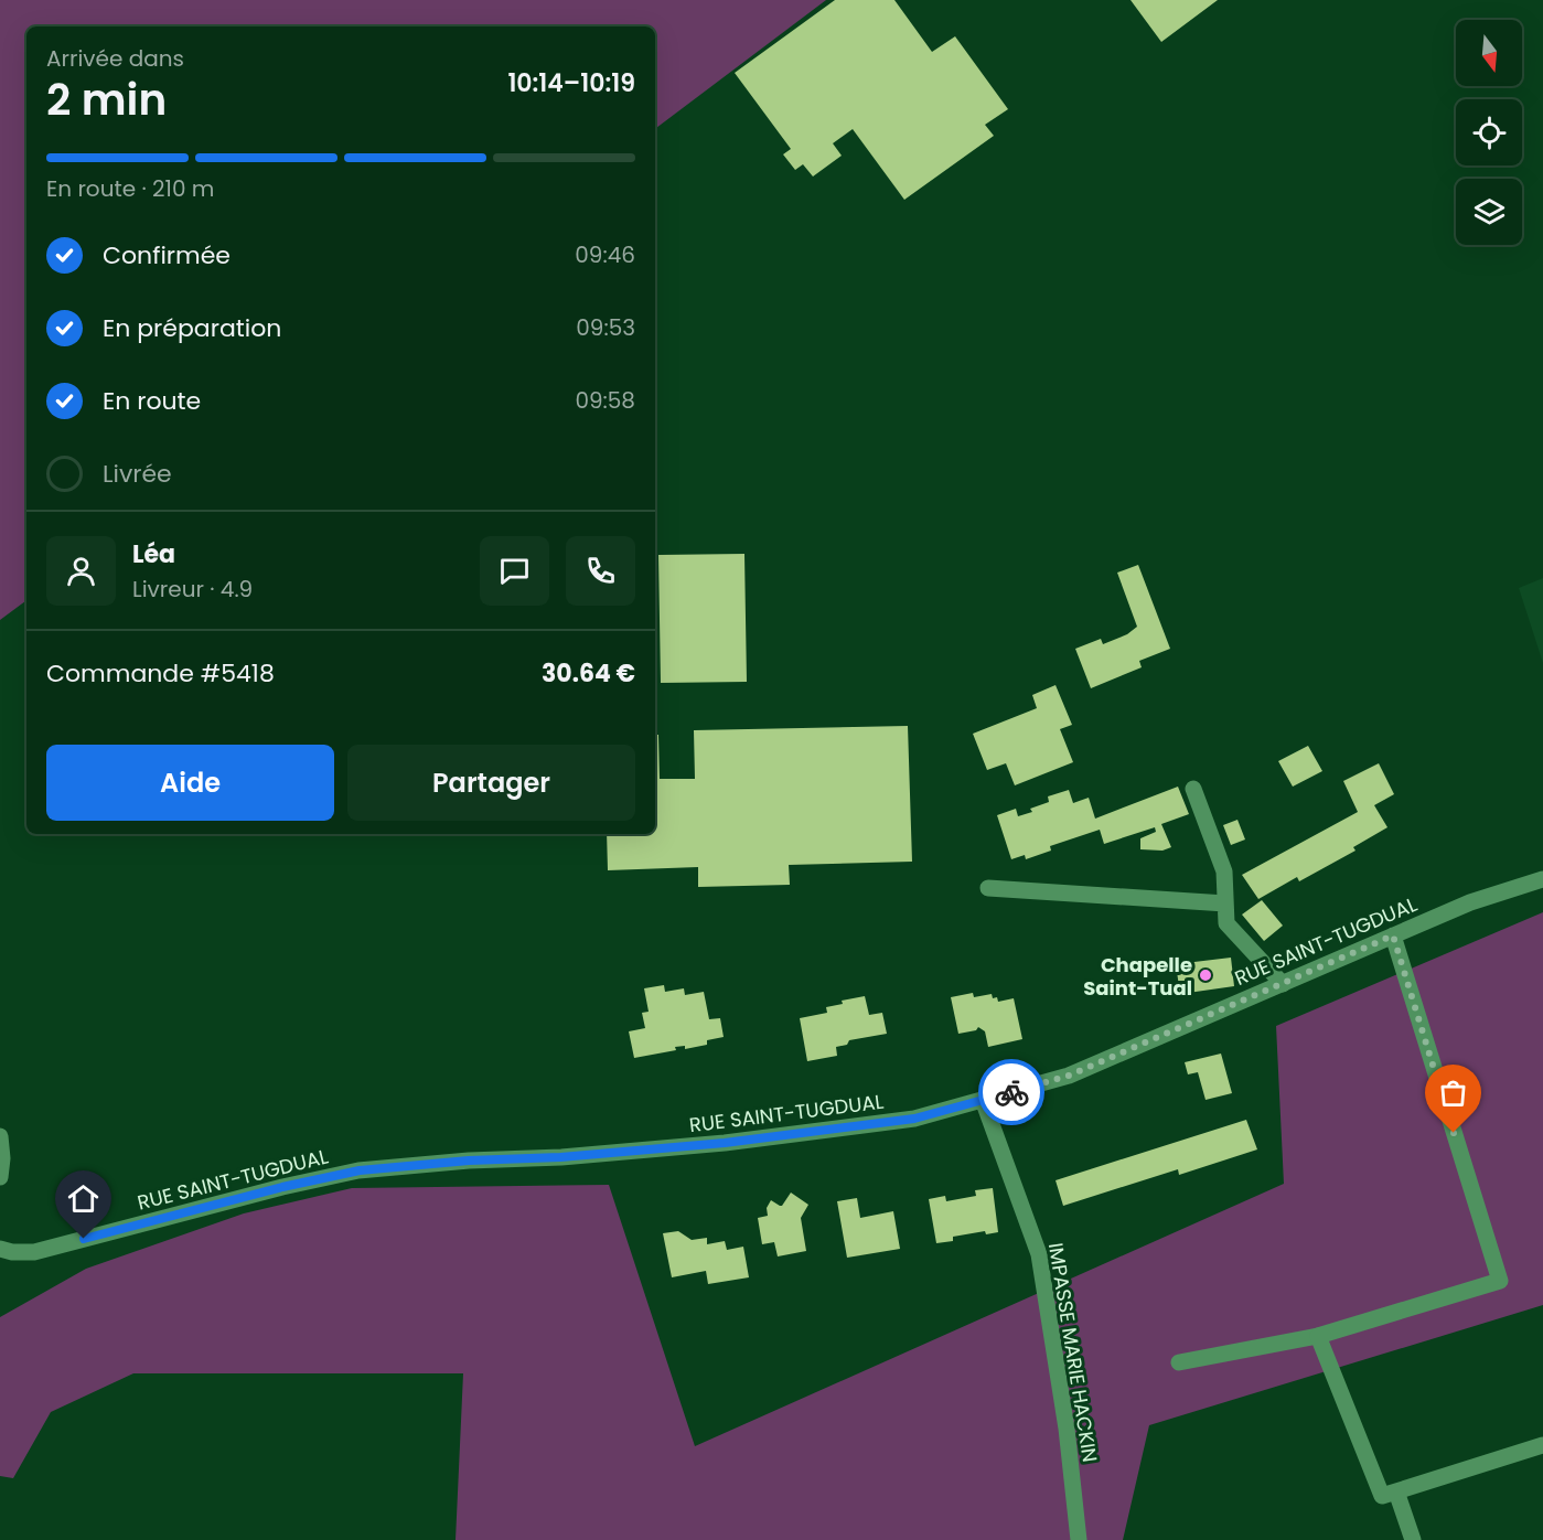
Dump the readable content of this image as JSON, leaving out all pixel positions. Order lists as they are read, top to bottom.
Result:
{
  "streets": {
    "street": ["RUE SAINT-TUGDUAL", "IMPASSE MARIE HACKIN"]
  },
  "crossings": [
    ["RUE SAINT-TUGDUAL", "IMPASSE MARIE HACKIN"]
  ],
  "places": ["Chapelle Saint-Tual"],
  "north": "bottom",
  "page": {
    "heading": ["2 min", "Arrivée dans", "10:14–10:19"],
    "panel": [
      "Léa",
      "Livreur · 4.9",
      "Commande #5418",
      "30.64 €"
    ],
    "bar": "En route · 210 m",
    "list": [
      ["Confirmée", "09:46"],
      ["En préparation", "09:53"],
      ["En route", "09:58"],
      "Livrée"
    ],
    "buttons": ["Aide", "Partager"]
  }
}
